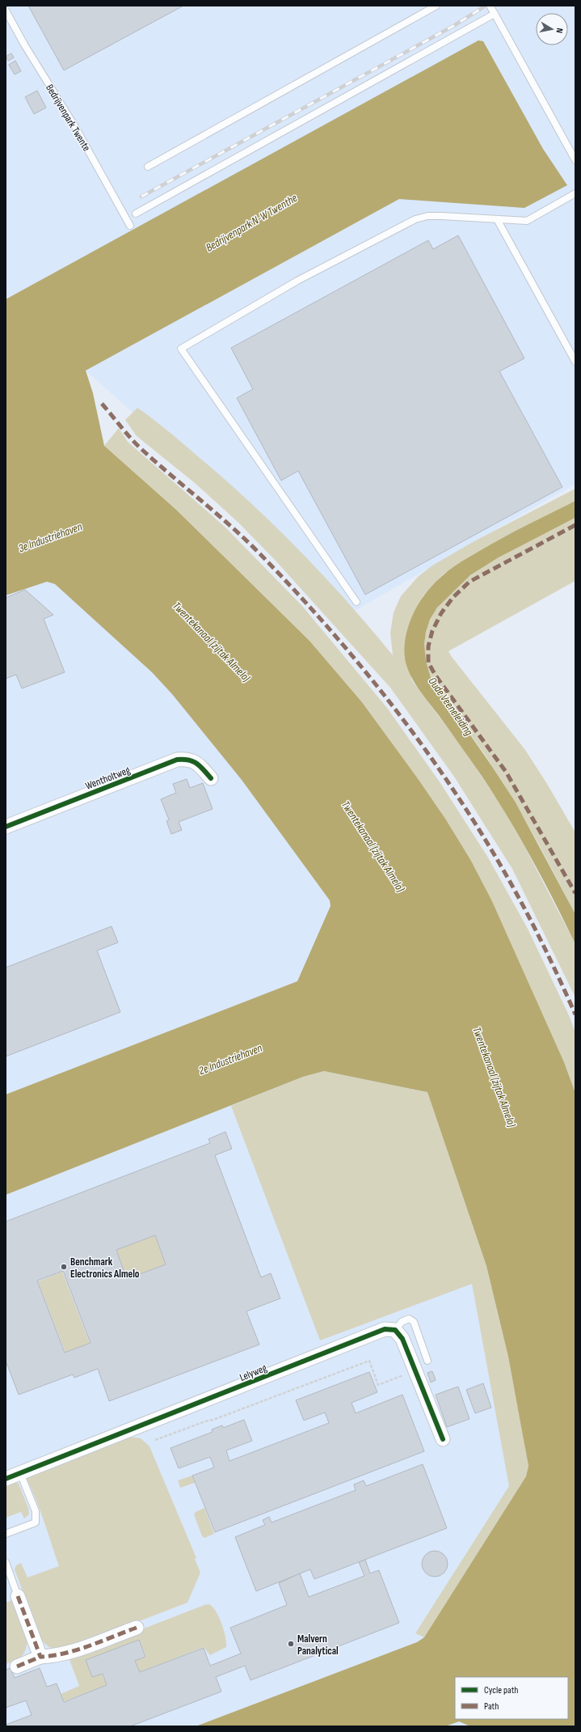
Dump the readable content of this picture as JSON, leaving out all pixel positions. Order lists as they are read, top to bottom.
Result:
{
  "streets": {
    "street": ["Wentholtweg", "Lelyweg"],
    "lane": ["Bedrijvenpark Twente"]
  },
  "water": [
    "Bedrijvenpark N-W Twenthe",
    "3e Industriehaven",
    "Twentekanaal (zijtak Almelo)",
    "Oude Veeneleiding",
    "2e Industriehaven"
  ],
  "places": ["Benchmark Electronics Almelo", "Malvern Panalytical"],
  "legend": ["Cycle path", "Path"],
  "north": "right"
}
